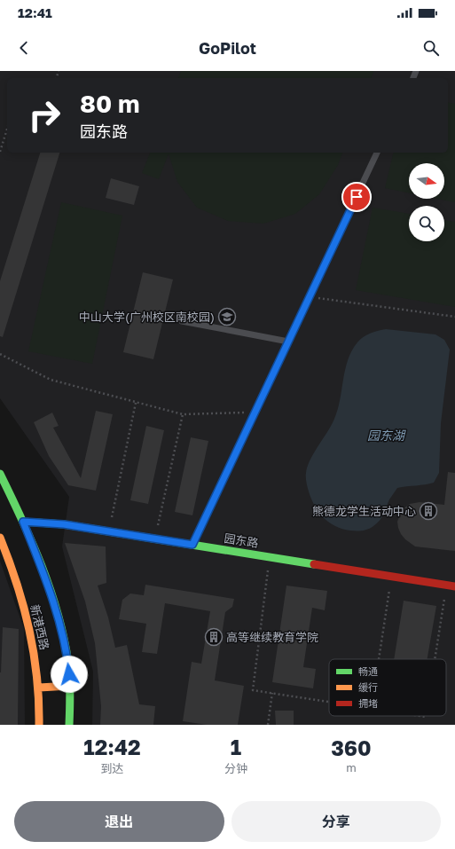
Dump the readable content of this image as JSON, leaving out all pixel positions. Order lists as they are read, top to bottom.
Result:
{
  "streets": {
    "street": ["园东路", "新港西路"]
  },
  "crossings": [
    ["园东路", "新港西路"]
  ],
  "water": ["园东湖"],
  "places": {
    "school or university": ["中山大学(广州校区南校园)"],
    "building": ["熊德龙学生活动中心", "高等继续教育学院"]
  },
  "legend": ["畅通", "缓行", "拥堵"],
  "north": "right",
  "page": {
    "status": "12:41",
    "header": "GoPilot",
    "turn": ["80 m", "园东路"],
    "eta": [
      "12:42",
      "到达",
      "1",
      "分钟",
      "360",
      "m"
    ],
    "buttons": ["退出", "分享"]
  }
}
